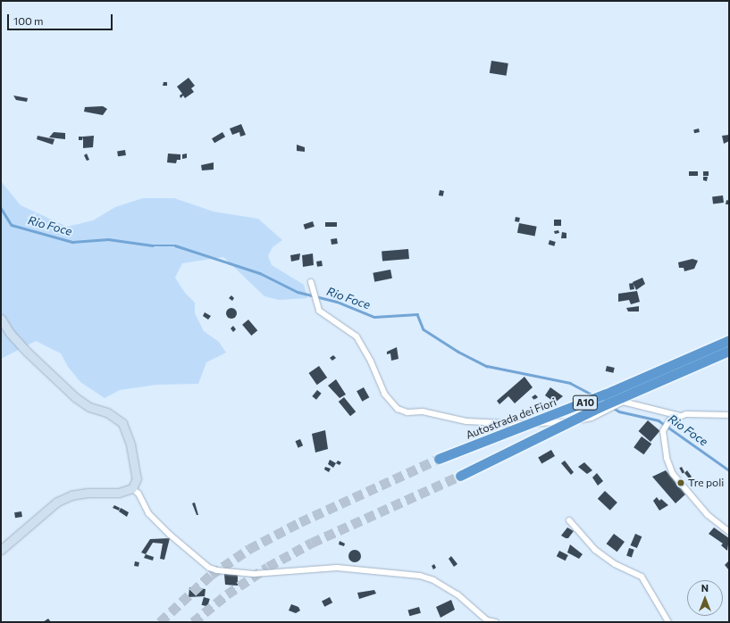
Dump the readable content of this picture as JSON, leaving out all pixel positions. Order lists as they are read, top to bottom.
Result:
{
  "streets": {
    "highway": ["A10", "Autostrada dei Fiori"]
  },
  "water": ["Rio Foce"],
  "places": ["Tre poli"],
  "scale_bar": "100 m",
  "north": "top"
}
